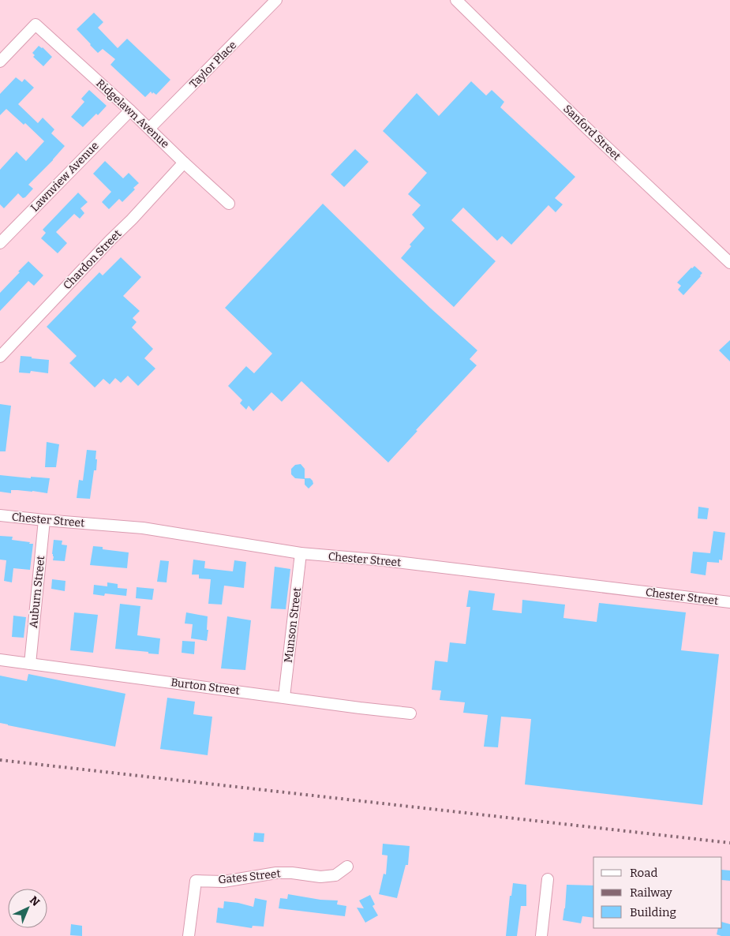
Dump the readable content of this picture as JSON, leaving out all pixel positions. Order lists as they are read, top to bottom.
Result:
{
  "streets": {
    "street": [
      "Taylor Place",
      "Ridgelawn Avenue",
      "Sanford Street",
      "Lawnview Avenue",
      "Chardon Street",
      "Chester Street",
      "Auburn Street",
      "Munson Street",
      "Burton Street",
      "Gates Street"
    ]
  },
  "crossings": [
    ["Taylor Place", "Ridgelawn Avenue"],
    ["Ridgelawn Avenue", "Lawnview Avenue"],
    ["Ridgelawn Avenue", "Chardon Street"],
    ["Chester Street", "Auburn Street"],
    ["Chester Street", "Munson Street"],
    ["Auburn Street", "Burton Street"],
    ["Munson Street", "Burton Street"]
  ],
  "legend": ["Road", "Railway", "Building"],
  "north": "top right"
}
